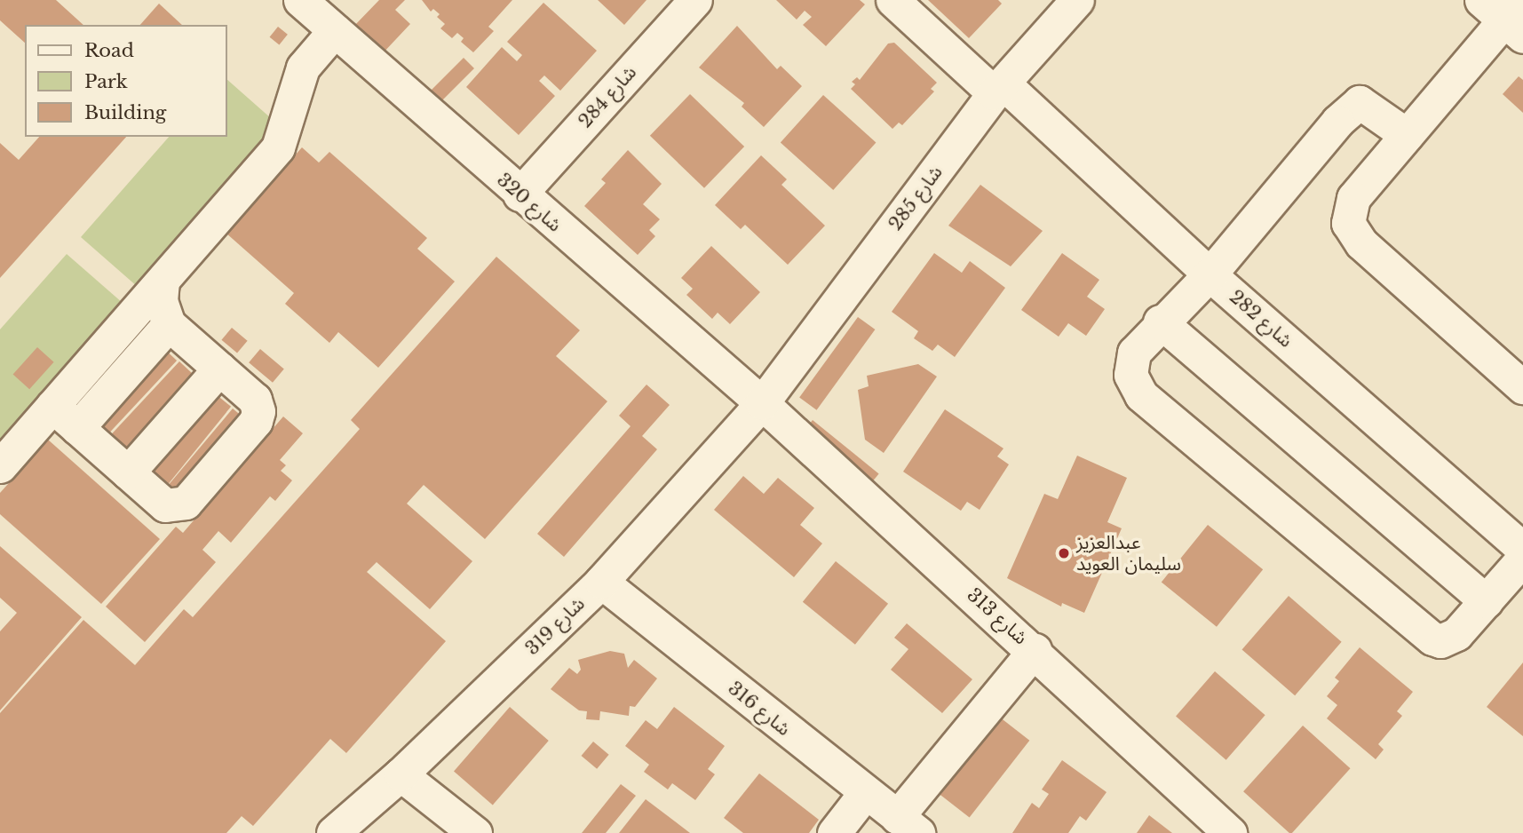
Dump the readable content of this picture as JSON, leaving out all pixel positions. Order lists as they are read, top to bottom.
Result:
{
  "streets": {
    "street": [
      "شارع 284",
      "شارع 285",
      "شارع 320",
      "شارع 282",
      "شارع 313",
      "شارع 319",
      "شارع 316"
    ]
  },
  "crossings": [
    ["شارع 284", "شارع 320"],
    ["شارع 285", "شارع 320"],
    ["شارع 285", "شارع 282"],
    ["شارع 285", "شارع 313"],
    ["شارع 285", "شارع 319"],
    ["شارع 320", "شارع 313"],
    ["شارع 320", "شارع 319"],
    ["شارع 313", "شارع 319"],
    ["شارع 319", "شارع 316"]
  ],
  "places": ["عبدالعزيز سليمان العويد"],
  "legend": ["Road", "Park", "Building"]
}
